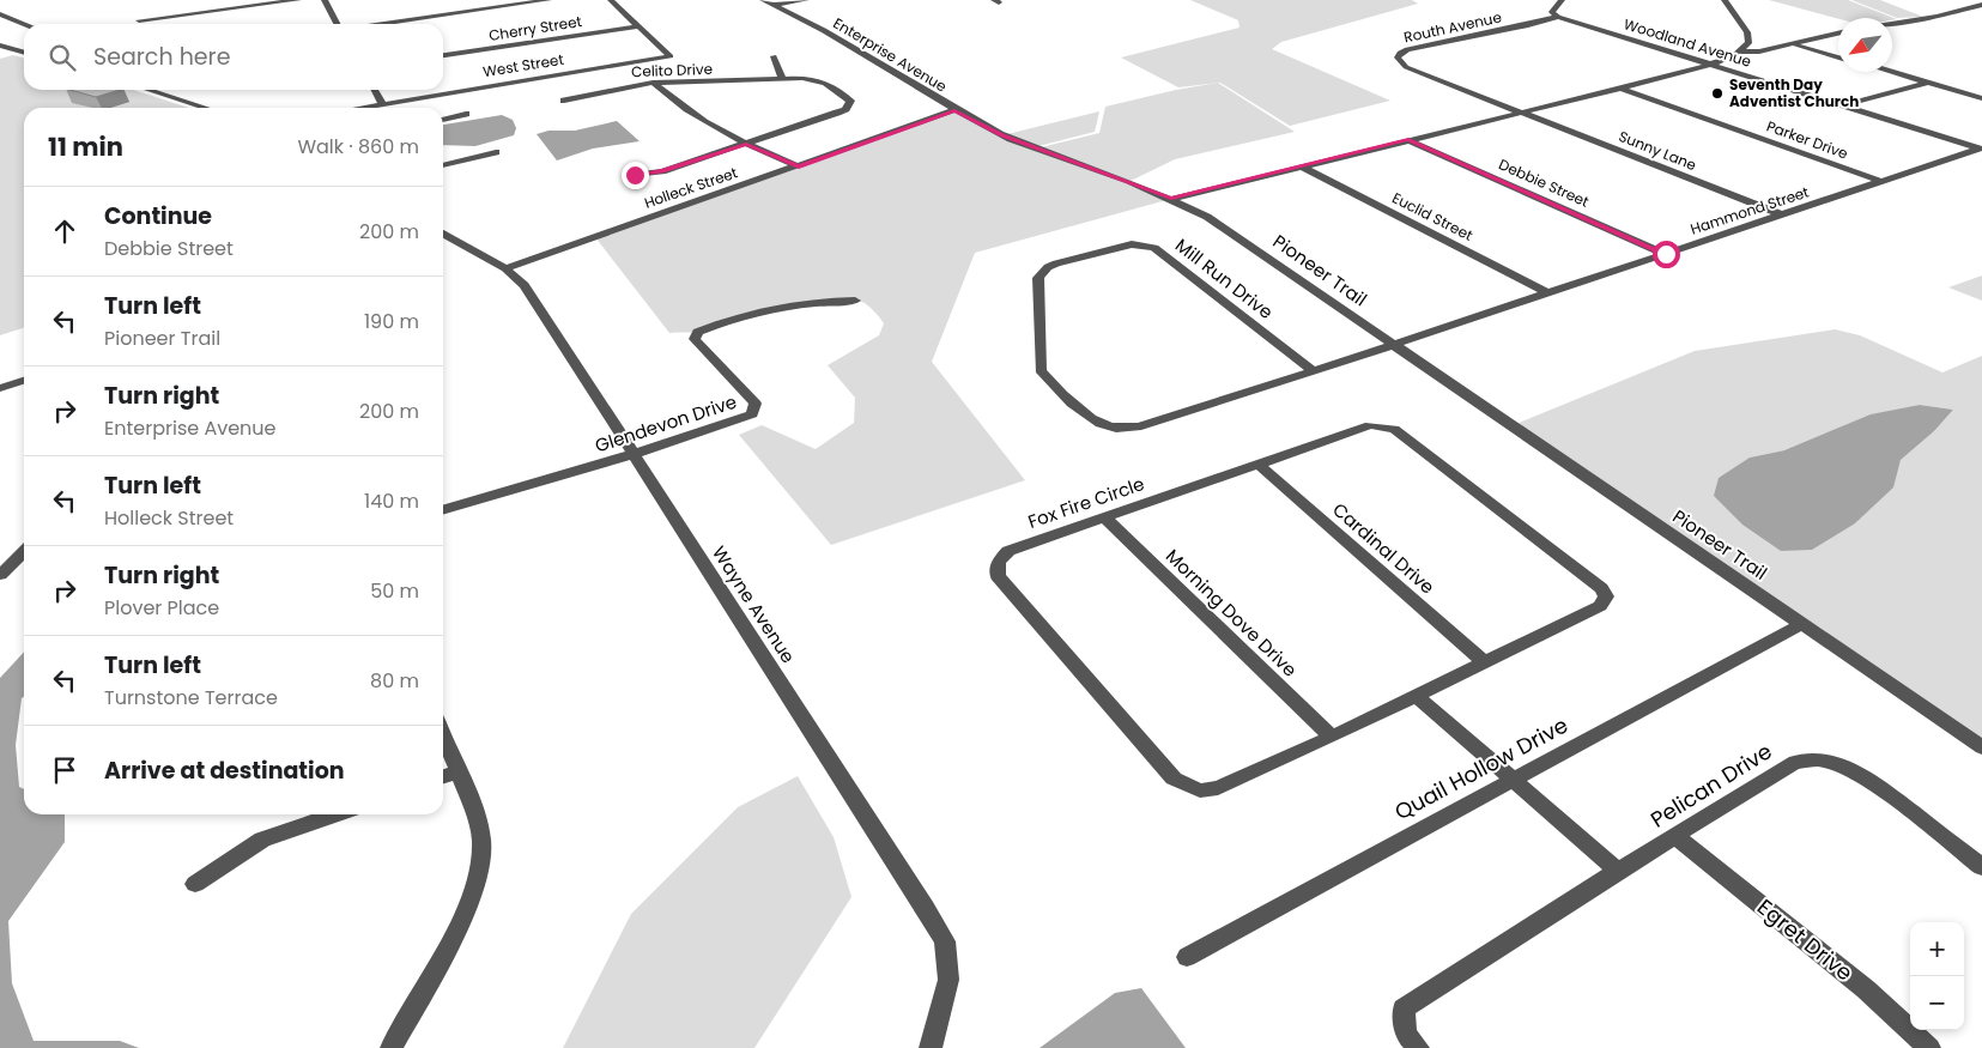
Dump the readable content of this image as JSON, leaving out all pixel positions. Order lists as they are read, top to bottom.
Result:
{
  "streets": {
    "street": [
      "Routh Avenue",
      "Cherry Street",
      "Woodland Avenue",
      "Enterprise Avenue",
      "West Street",
      "Celito Drive",
      "Parker Drive",
      "Sunny Lane",
      "Debbie Street",
      "Holleck Street",
      "Hammond Street",
      "Euclid Street",
      "Pioneer Trail",
      "Mill Run Drive",
      "Glendevon Drive",
      "Fox Fire Circle",
      "Cardinal Drive",
      "Wayne Avenue",
      "Morning Dove Drive",
      "Quail Hollow Drive",
      "Pelican Drive",
      "Egret Drive"
    ]
  },
  "crossings": [
    ["Routh Avenue", "Woodland Avenue"],
    ["Routh Avenue", "Sunny Lane"],
    ["Cherry Street", "West Street"],
    ["Woodland Avenue", "Hammond Street"],
    ["Enterprise Avenue", "Holleck Street"],
    ["Enterprise Avenue", "Pioneer Trail"],
    ["Parker Drive", "Hammond Street"],
    ["Sunny Lane", "Hammond Street"],
    ["Debbie Street", "Hammond Street"],
    ["Holleck Street", "Wayne Avenue"],
    ["Hammond Street", "Euclid Street"],
    ["Hammond Street", "Pioneer Trail"],
    ["Hammond Street", "Mill Run Drive"],
    ["Pioneer Trail", "Mill Run Drive"],
    ["Pioneer Trail", "Quail Hollow Drive"],
    ["Glendevon Drive", "Wayne Avenue"],
    ["Fox Fire Circle", "Cardinal Drive"],
    ["Fox Fire Circle", "Morning Dove Drive"],
    ["Pelican Drive", "Egret Drive"]
  ],
  "places": ["Seventh Day Adventist Church"],
  "north": "bottom left",
  "page": {
    "search": "Search here",
    "heading": ["11 min", "Walk · 860 m"],
    "list": [
      ["Continue", "Debbie Street", "200 m"],
      ["Turn left", "Pioneer Trail", "190 m"],
      ["Turn right", "Enterprise Avenue", "200 m"],
      ["Turn left", "Holleck Street", "140 m"],
      ["Turn right", "Plover Place", "50 m"],
      ["Turn left", "Turnstone Terrace", "80 m"],
      "Arrive at destination"
    ],
    "map_buttons": ["+", "−"]
  }
}
